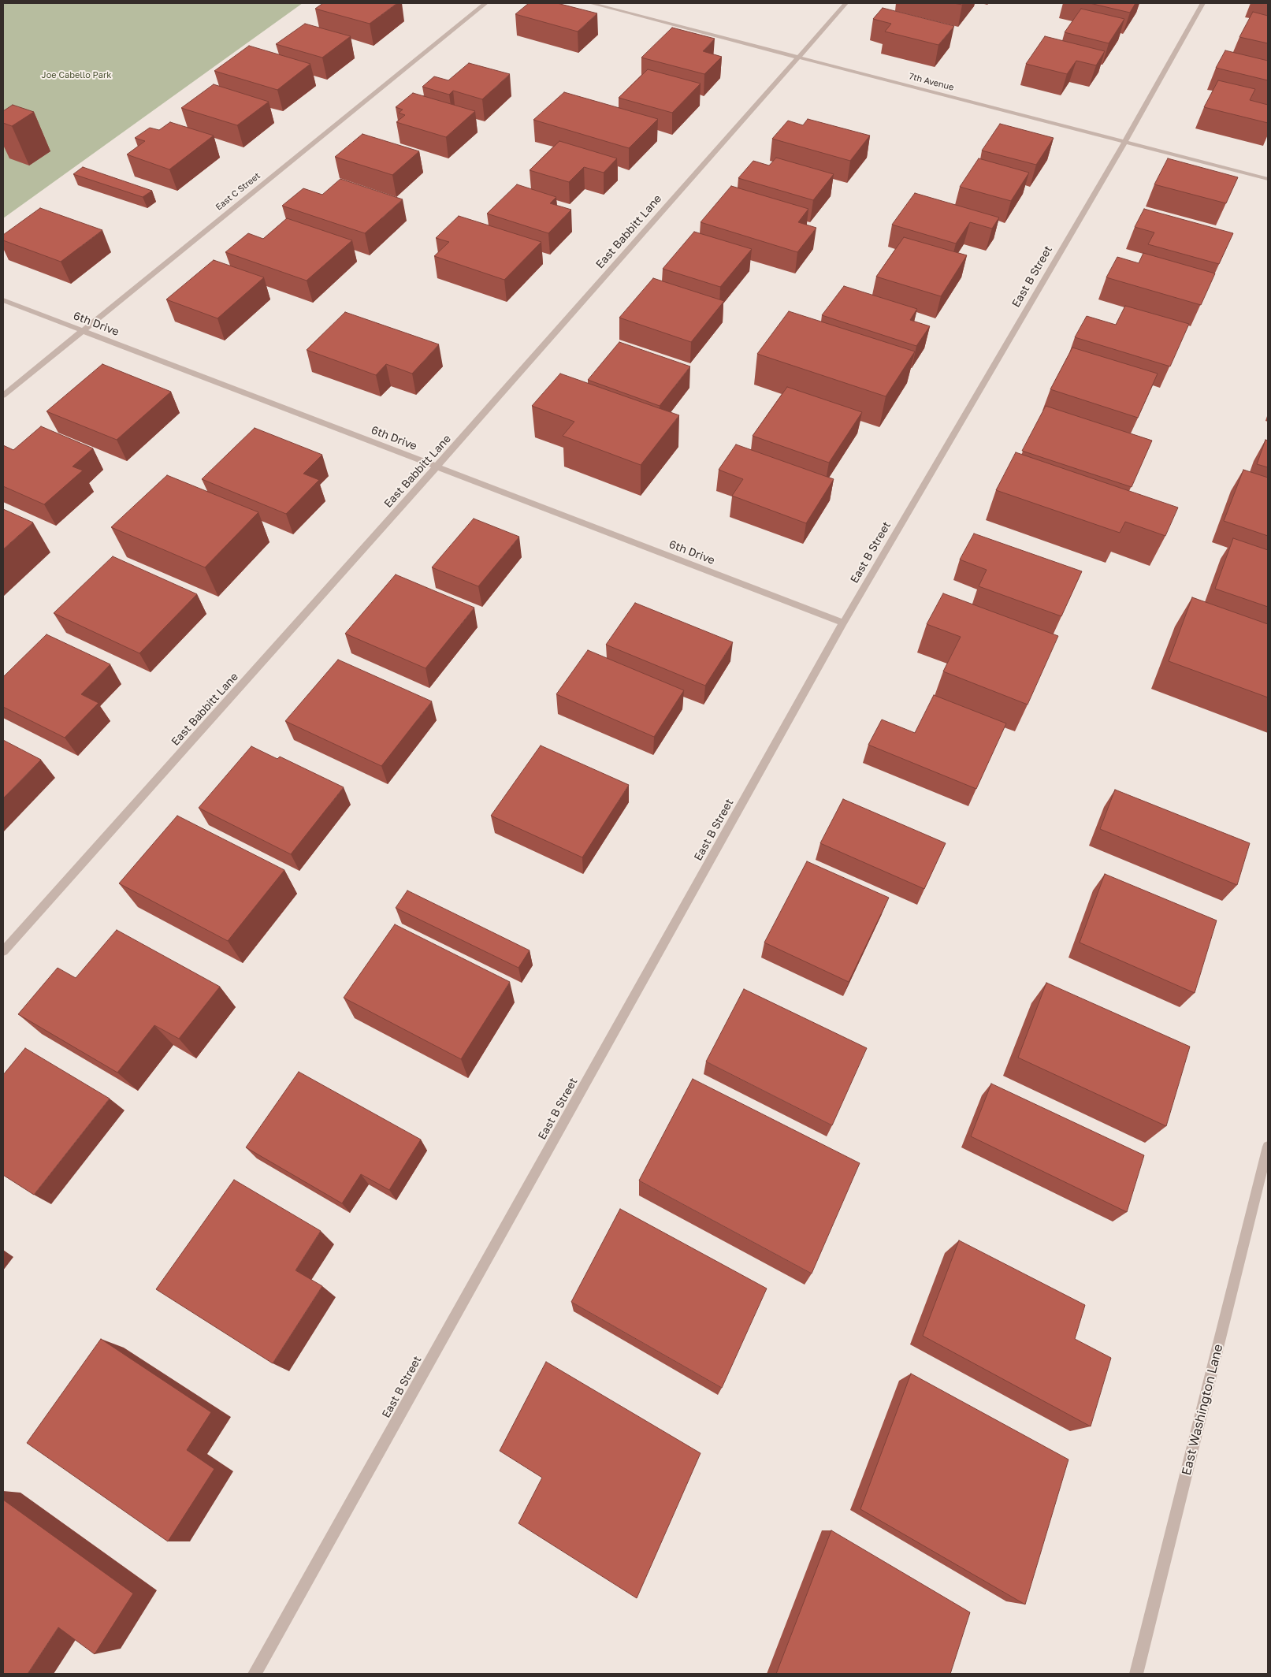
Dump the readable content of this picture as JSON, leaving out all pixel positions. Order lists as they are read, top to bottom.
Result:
{
  "streets": {
    "street": [
      "7th Avenue",
      "East C Street",
      "East Babbitt Lane",
      "East B Street",
      "6th Drive",
      "East Washington Lane"
    ]
  },
  "crossings": [
    ["7th Avenue", "East Babbitt Lane"],
    ["7th Avenue", "East B Street"],
    ["East C Street", "6th Drive"],
    ["East Babbitt Lane", "6th Drive"],
    ["East B Street", "6th Drive"]
  ],
  "parks": ["Joe Cabello Park"]
}
